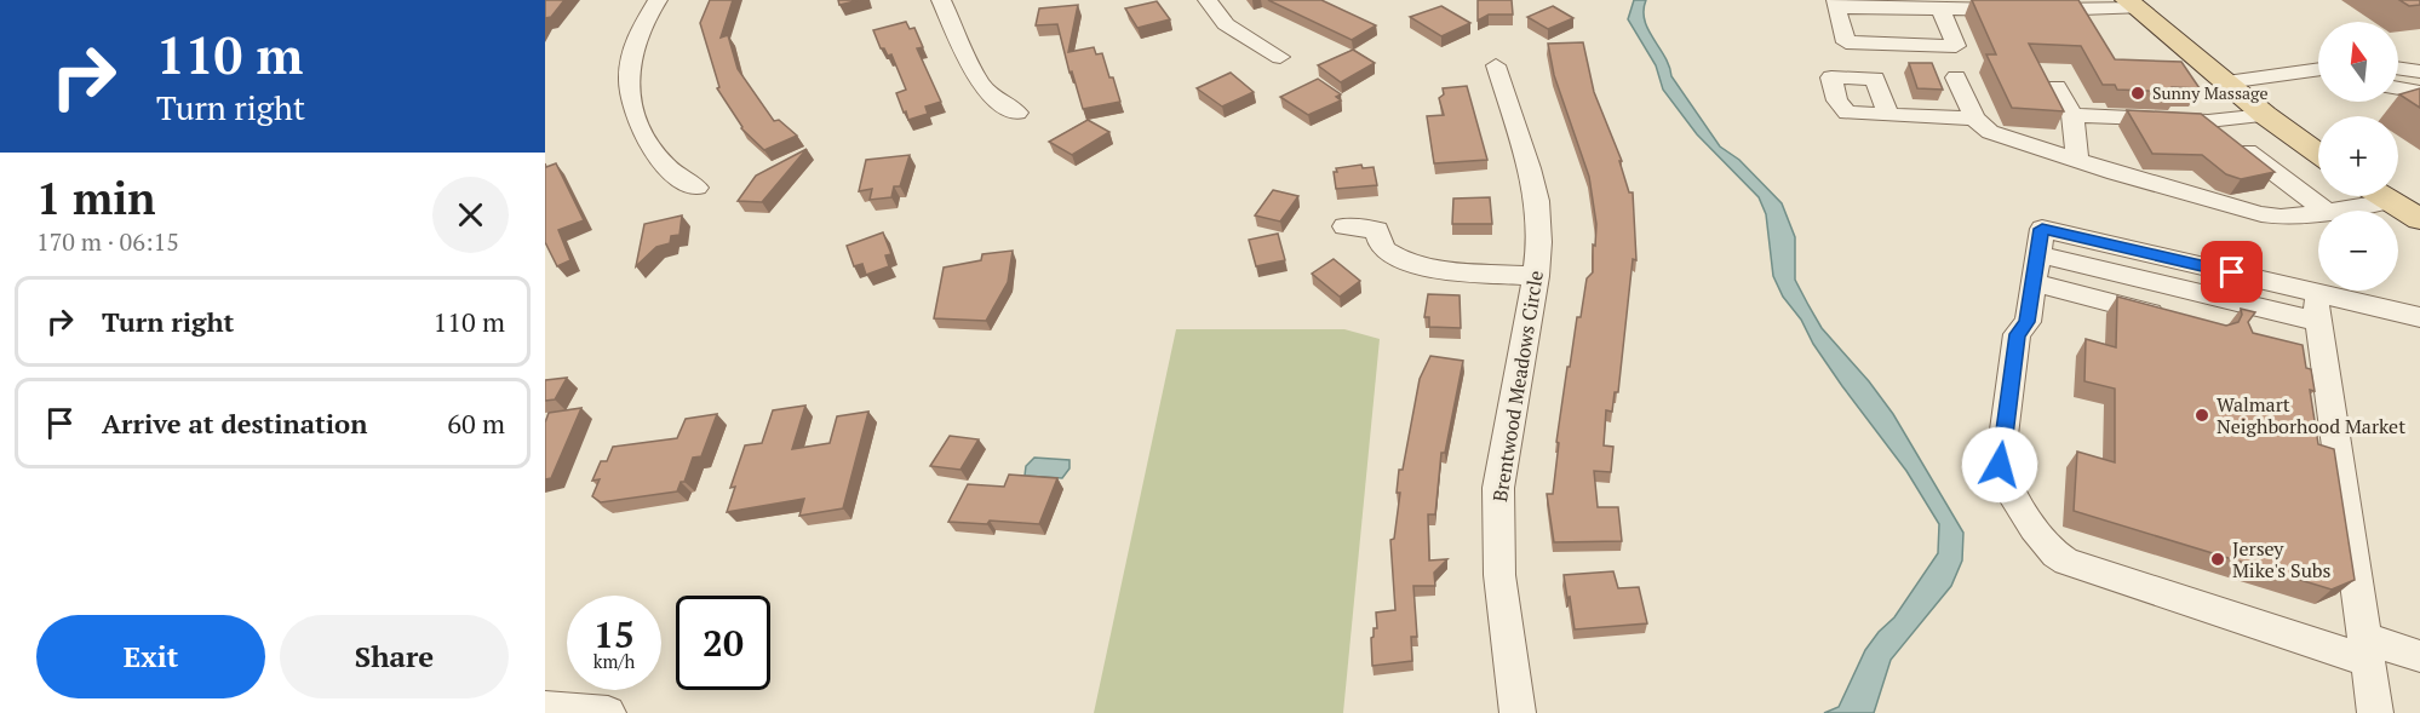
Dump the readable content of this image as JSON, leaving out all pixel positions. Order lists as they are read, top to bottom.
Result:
{
  "streets": {
    "street": ["Brentwood Meadows Circle"]
  },
  "places": ["Sunny Massage", "Walmart Neighborhood Market", "Jersey Mike's Subs"],
  "north": "top",
  "page": {
    "turn": ["110 m", "Turn right"],
    "map_buttons": ["+", "−"],
    "heading": ["1 min", "170 m · 06:15"],
    "list": [
      {
        "name": "Turn right",
        "value": "110 m"
      },
      {
        "name": "Arrive at destination",
        "value": "60 m"
      }
    ],
    "speed": "15 km/h",
    "limit": "20",
    "buttons": ["Exit", "Share"]
  }
}
